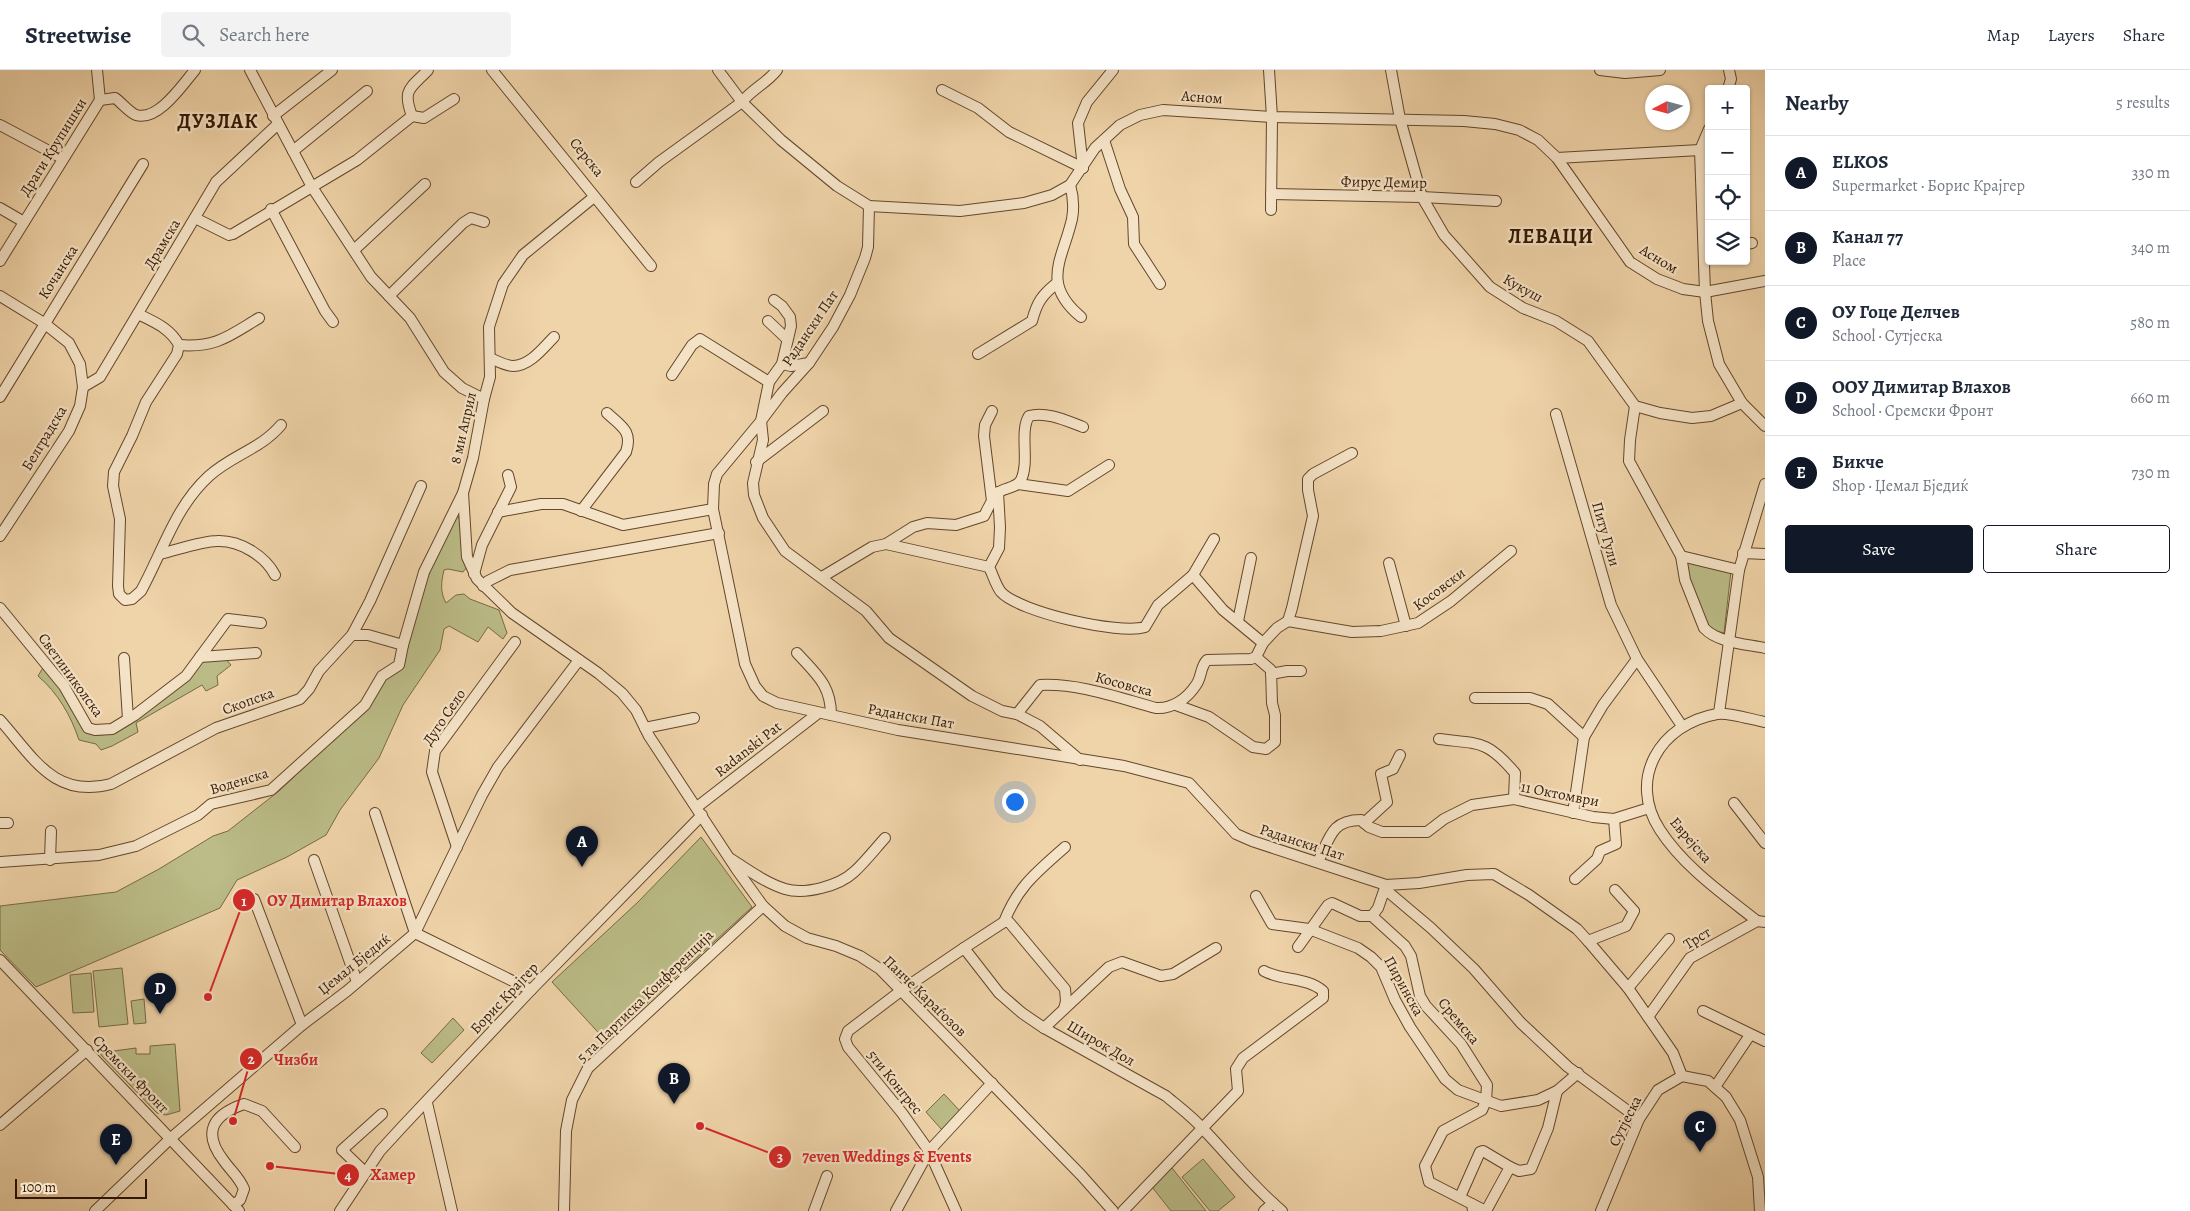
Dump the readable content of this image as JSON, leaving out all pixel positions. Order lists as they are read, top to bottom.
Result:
{
  "streets": {
    "street": [
      "Асном",
      "Драги Крупишки",
      "Серска",
      "Фирус Демир",
      "Драмска",
      "Кочанска",
      "Кукуш",
      "Радански Пат",
      "8 ми Април",
      "Белградска",
      "Питу Гули",
      "Косовски",
      "Светиниколска",
      "Косовска",
      "Скопска",
      "Дуго Село",
      "Radanski Pat",
      "Воденска",
      "11 Октомври",
      "Еврејска",
      "Трст",
      "Џемал Бједиќ",
      "Пиринска",
      "5 та Партиска Конференција",
      "Панче Караѓозов",
      "Борис Крајгер",
      "Сремска",
      "Широк Дол",
      "Сремски Фронт",
      "5ти Конгрес",
      "Сутјеска"
    ]
  },
  "crossings": [
    ["Асном", "Кукуш"],
    ["Асном", "Радански Пат"],
    ["Серска", "8 ми Април"],
    ["Фирус Демир", "Кукуш"],
    ["Драмска", "Белградска"],
    ["Кочанска", "Белградска"],
    ["Радански Пат", "Radanski Pat"],
    ["Радански Пат", "11 Октомври"],
    ["Радански Пат", "Трст"],
    ["Радански Пат", "Сутјеска"],
    ["8 ми Април", "Воденска"],
    ["Питу Гули", "Еврејска"],
    ["Дуго Село", "Џемал Бједиќ"],
    ["Radanski Pat", "Панче Караѓозов"],
    ["Radanski Pat", "Борис Крајгер"],
    ["11 Октомври", "Еврејска"],
    ["Еврејска", "Трст"],
    ["Џемал Бједиќ", "Панче Караѓозов"],
    ["Џемал Бједиќ", "Сремски Фронт"],
    ["Пиринска", "Сремска"],
    ["5 та Партиска Конференција", "Панче Караѓозов"],
    ["Панче Караѓозов", "Борис Крајгер"],
    ["Панче Караѓозов", "5ти Конгрес"]
  ],
  "districts": ["ДУЗЛАК", "ЛЕВАЦИ"],
  "places": [
    "ОУ Димитар Влахов",
    "Чизби",
    "7even Weddings & Events",
    "Хамер"
  ],
  "scale_bar": "100 m",
  "north": "left",
  "page": {
    "header": "Streetwise",
    "search": "Search here",
    "nav": ["Map", "Layers", "Share"],
    "heading": ["Nearby", "5 results"],
    "map_buttons": ["+", "−"],
    "list": [
      {
        "mark": "A",
        "name": "ELKOS",
        "note": "Supermarket · Борис Крајгер",
        "value": "330 m"
      },
      {
        "mark": "B",
        "name": "Канал 77",
        "note": "Place",
        "value": "340 m"
      },
      {
        "mark": "C",
        "name": "ОУ Гоце Делчев",
        "note": "School · Сутјеска",
        "value": "580 m"
      },
      {
        "mark": "D",
        "name": "ООУ Димитар Влахов",
        "note": "School · Сремски Фронт",
        "value": "660 m"
      },
      {
        "mark": "E",
        "name": "Бикче",
        "note": "Shop · Џемал Бједиќ",
        "value": "730 m"
      }
    ],
    "buttons": ["Save", "Share"],
    "pins": [
      "A",
      "D",
      "B",
      "C",
      "E"
    ],
    "scale": "100 m"
  }
}
